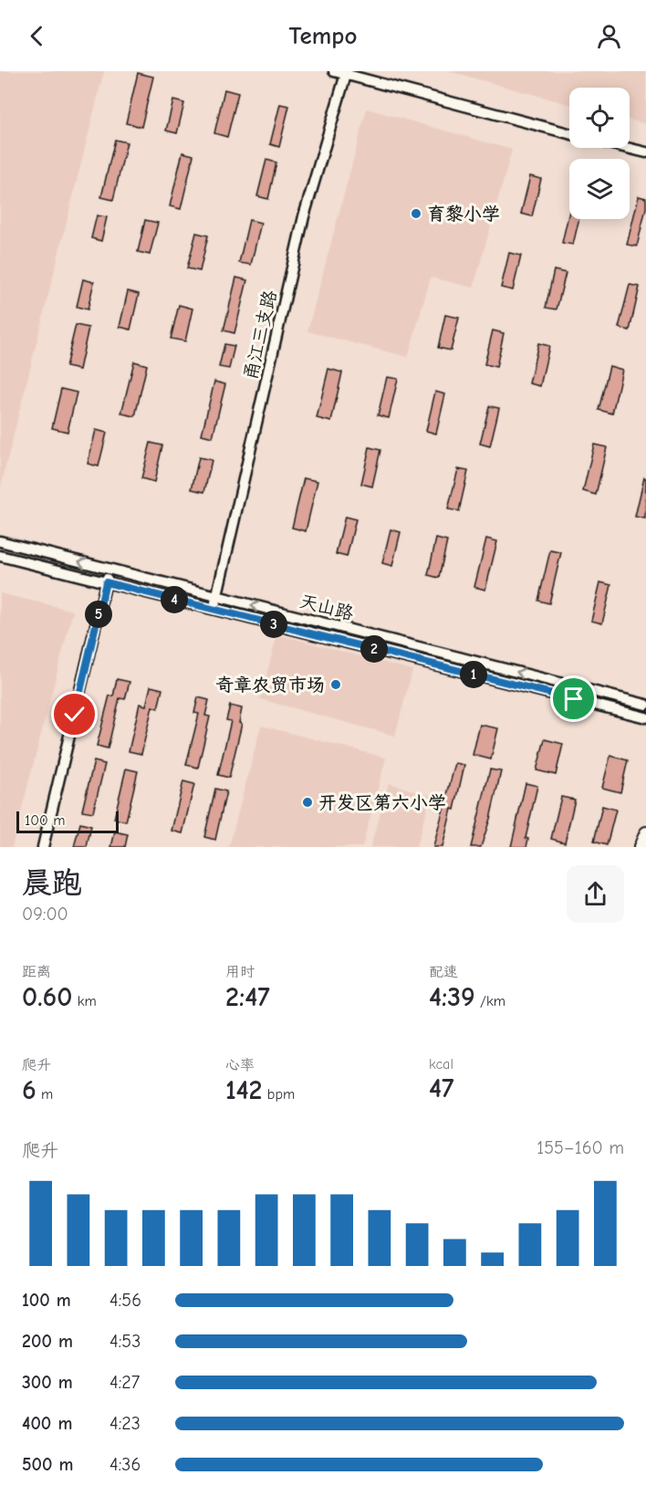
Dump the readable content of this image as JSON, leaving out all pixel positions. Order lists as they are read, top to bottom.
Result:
{
  "streets": {
    "street": ["甬江三支路", "天山路"]
  },
  "crossings": [
    ["甬江三支路", "天山路"]
  ],
  "places": ["育黎小学", "奇章农贸市场", "开发区第六小学"],
  "scale_bar": "100 m",
  "page": {
    "header": "Tempo",
    "pins": [
      "4",
      "5",
      "3",
      "2",
      "1"
    ],
    "scale": "100 m",
    "heading": ["晨跑", "09:00"],
    "stats": [
      ["距离", "0.60 km"],
      ["用时", "2:47"],
      ["配速", "4:39 /km"],
      ["爬升", "6 m"],
      ["心率", "142 bpm"],
      ["kcal", "47"]
    ],
    "chart": ["爬升", "155–160 m"],
    "list": [
      {
        "name": "100 m",
        "note": "4:56"
      },
      {
        "name": "200 m",
        "note": "4:53"
      },
      {
        "name": "300 m",
        "note": "4:27"
      },
      {
        "name": "400 m",
        "note": "4:23"
      },
      {
        "name": "500 m",
        "note": "4:36"
      }
    ]
  }
}
